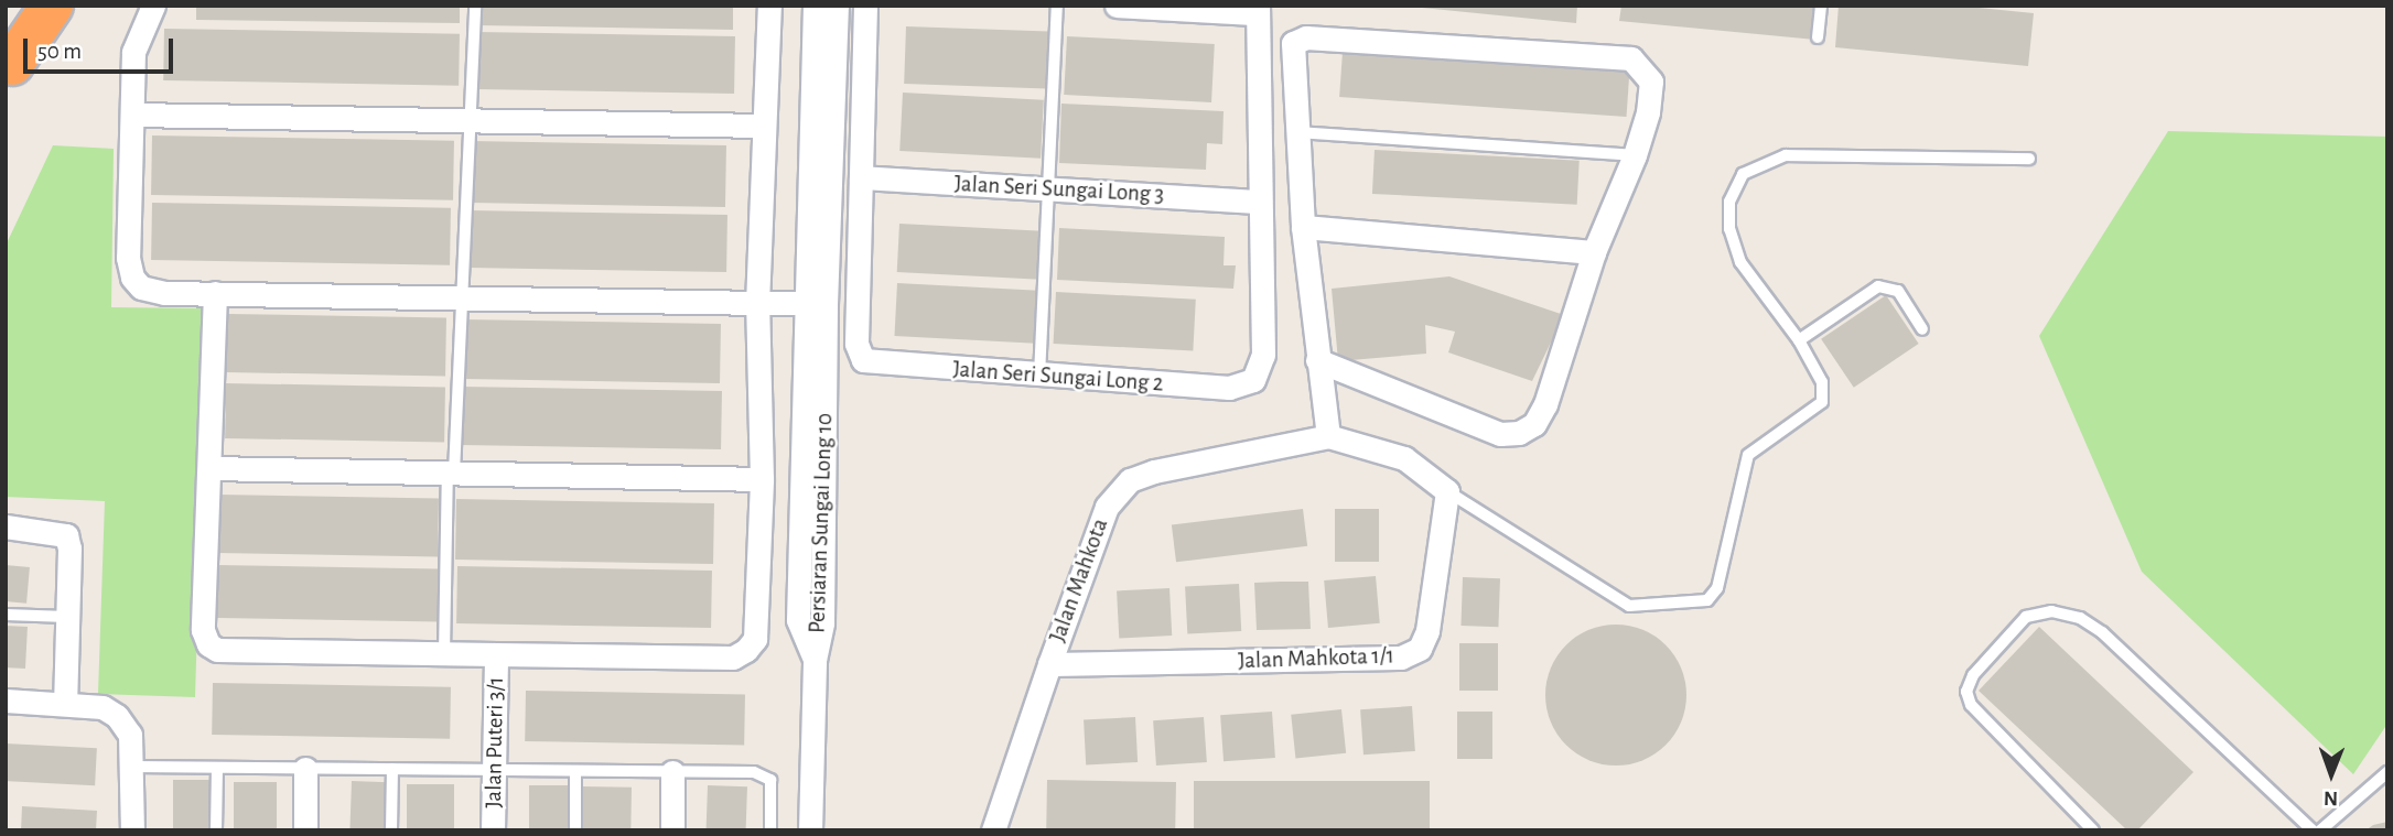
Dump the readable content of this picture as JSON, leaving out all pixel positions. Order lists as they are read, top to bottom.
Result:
{
  "streets": {
    "street": [
      "Jalan Seri Sungai Long 3",
      "Jalan Seri Sungai Long 2",
      "Persiaran Sungai Long 10",
      "Jalan Mahkota",
      "Jalan Mahkota 1/1",
      "Jalan Puteri 3/1"
    ]
  },
  "crossings": [
    ["Jalan Seri Sungai Long 3", "Jalan Seri Sungai Long 2"],
    ["Jalan Mahkota", "Jalan Mahkota 1/1"]
  ],
  "scale_bar": "50 m",
  "north": "bottom"
}
